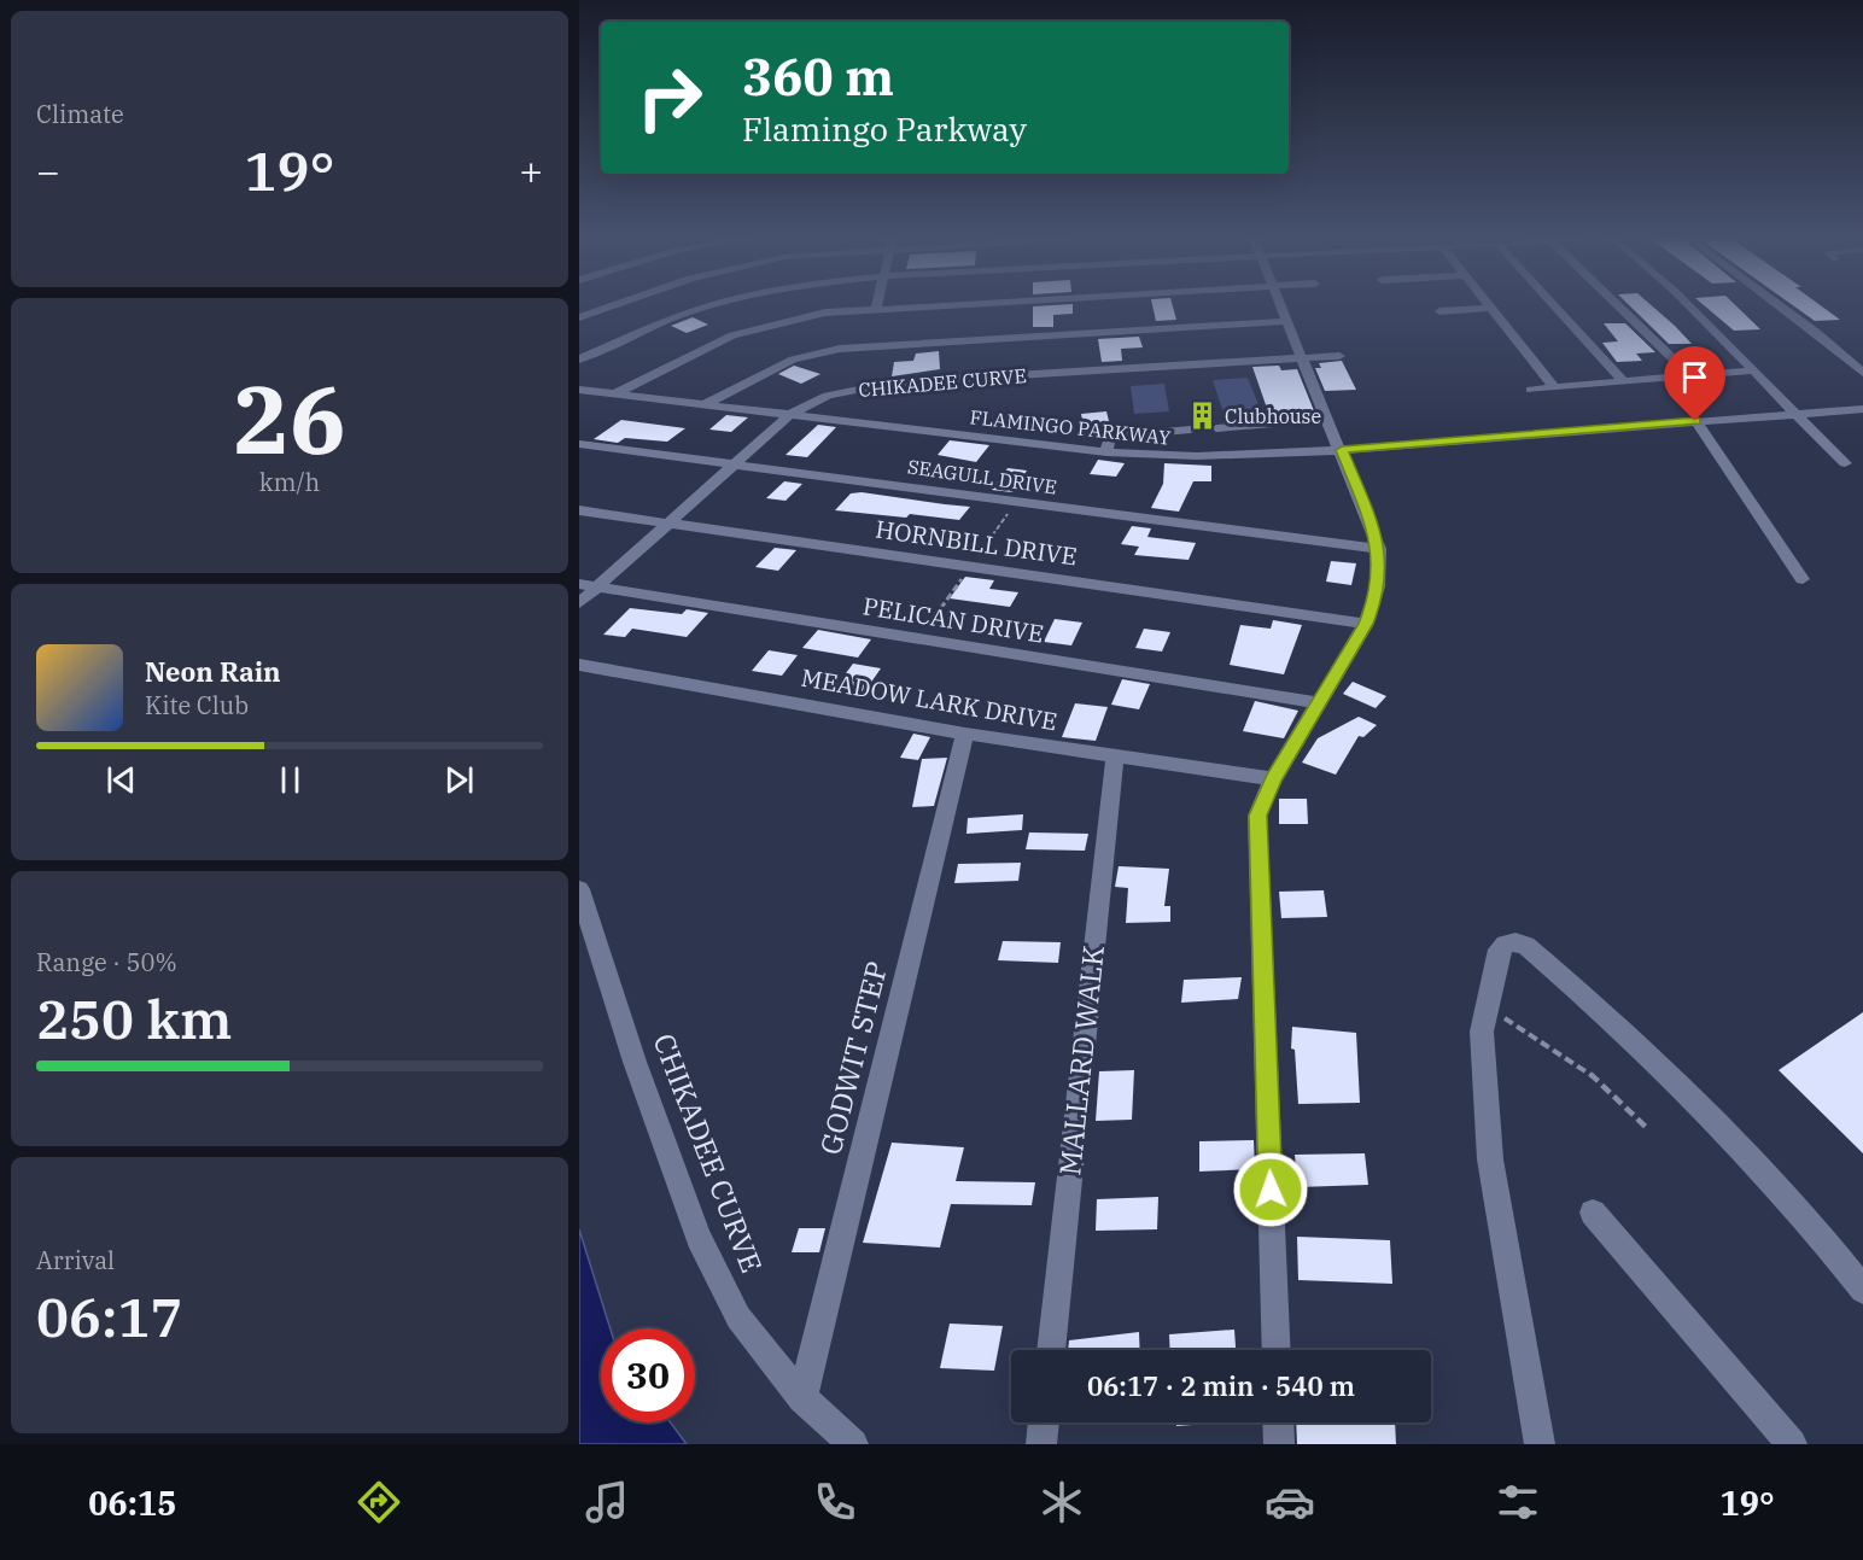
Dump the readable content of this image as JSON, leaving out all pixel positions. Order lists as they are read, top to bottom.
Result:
{
  "streets": {
    "street": [
      "CHIKADEE CURVE",
      "FLAMINGO PARKWAY",
      "SEAGULL DRIVE",
      "HORNBILL DRIVE",
      "PELICAN DRIVE",
      "MEADOW LARK DRIVE",
      "GODWIT STEP",
      "MALLARD WALK"
    ]
  },
  "crossings": [
    ["CHIKADEE CURVE", "FLAMINGO PARKWAY"],
    ["CHIKADEE CURVE", "SEAGULL DRIVE"],
    ["CHIKADEE CURVE", "HORNBILL DRIVE"],
    ["CHIKADEE CURVE", "PELICAN DRIVE"],
    ["CHIKADEE CURVE", "GODWIT STEP"],
    ["MEADOW LARK DRIVE", "GODWIT STEP"],
    ["MEADOW LARK DRIVE", "MALLARD WALK"]
  ],
  "places": {
    "building": ["Clubhouse"]
  },
  "page": {
    "tile": [
      "Climate",
      ["26", "km/h"],
      ["Range · 50%", "250 km"],
      ["Arrival", "06:17"]
    ],
    "turn": ["360 m", "Flamingo Parkway"],
    "heat": ["−", "19°", "+"],
    "song": ["Neon Rain", "Kite Club"],
    "limit": "30",
    "trip": "06:17 · 2 min · 540 m",
    "tabs": ["06:15", "19°"]
  }
}
